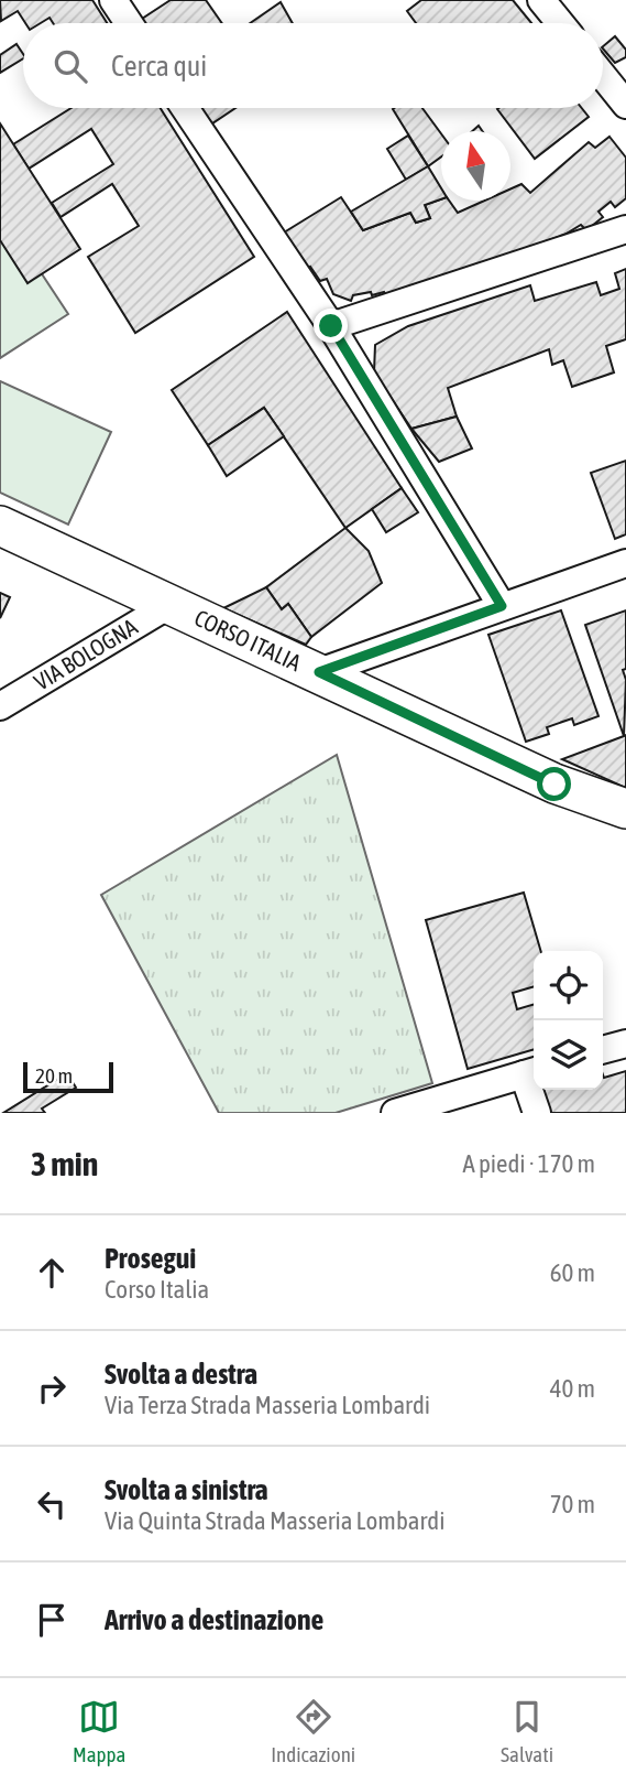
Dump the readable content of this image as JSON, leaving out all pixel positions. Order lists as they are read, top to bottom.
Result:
{
  "streets": {
    "street": ["CORSO ITALIA", "VIA BOLOGNA"]
  },
  "crossings": [
    ["CORSO ITALIA", "VIA BOLOGNA"]
  ],
  "scale_bar": "20 m",
  "north": "top",
  "page": {
    "search": "Cerca qui",
    "scale": "20 m",
    "heading": ["3 min", "A piedi · 170 m"],
    "list": [
      ["Prosegui", "Corso Italia", "60 m"],
      ["Svolta a destra", "Via Terza Strada Masseria Lombardi", "40 m"],
      ["Svolta a sinistra", "Via Quinta Strada Masseria Lombardi", "70 m"],
      "Arrivo a destinazione"
    ],
    "nav": ["Mappa", "Indicazioni", "Salvati"]
  }
}
